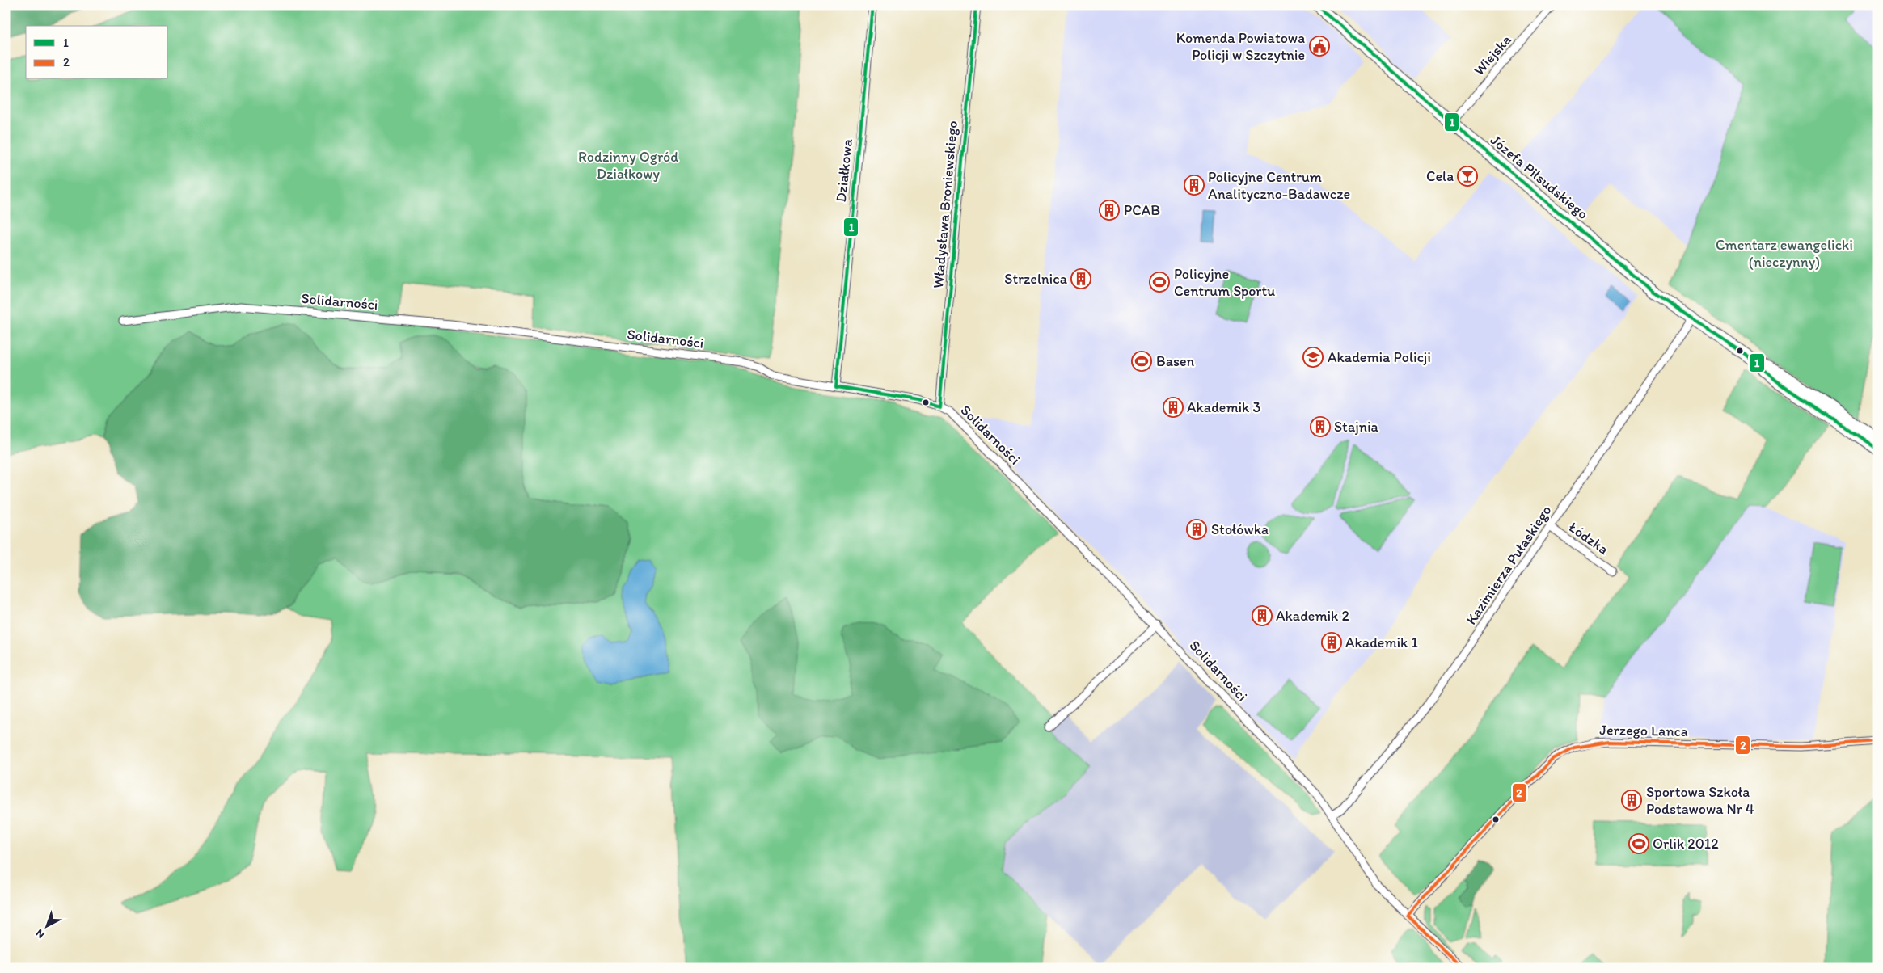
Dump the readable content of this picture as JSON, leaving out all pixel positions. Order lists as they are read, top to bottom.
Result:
{
  "streets": {
    "main road": ["Józefa Piłsudskiego"],
    "street": [
      "Wiejska",
      "Działkowa",
      "Władysława Broniewskiego",
      "Solidarności",
      "Łódzka",
      "Kazimierza Pułaskiego",
      "Jerzego Lanca"
    ]
  },
  "crossings": [
    ["Wiejska", "Józefa Piłsudskiego"],
    ["Działkowa", "Solidarności"],
    ["Józefa Piłsudskiego", "Kazimierza Pułaskiego"],
    ["Władysława Broniewskiego", "Solidarności"],
    ["Solidarności", "Kazimierza Pułaskiego"],
    ["Solidarności", "Jerzego Lanca"],
    ["Łódzka", "Kazimierza Pułaskiego"]
  ],
  "parks": ["Rodzinny Ogród Działkowy", "Cmentarz ewangelicki (nieczynny)"],
  "places": {
    "public building": ["Komenda Powiatowa Policji w Szczytnie"],
    "bar": ["Cela"],
    "building": [
      "Policyjne Centrum Analityczno-Badawcze",
      "PCAB",
      "Strzelnica",
      "Akademik 3",
      "Stajnia",
      "Stołówka",
      "Akademik 2",
      "Akademik 1",
      "Sportowa Szkoła Podstawowa Nr 4"
    ],
    "sports": ["Policyjne Centrum Sportu", "Basen", "Orlik 2012"],
    "school or university": ["Akademia Policji"]
  },
  "lines": ["transit line 1", "transit line 2"],
  "legend": ["1", "2"],
  "north": "bottom left"
}
